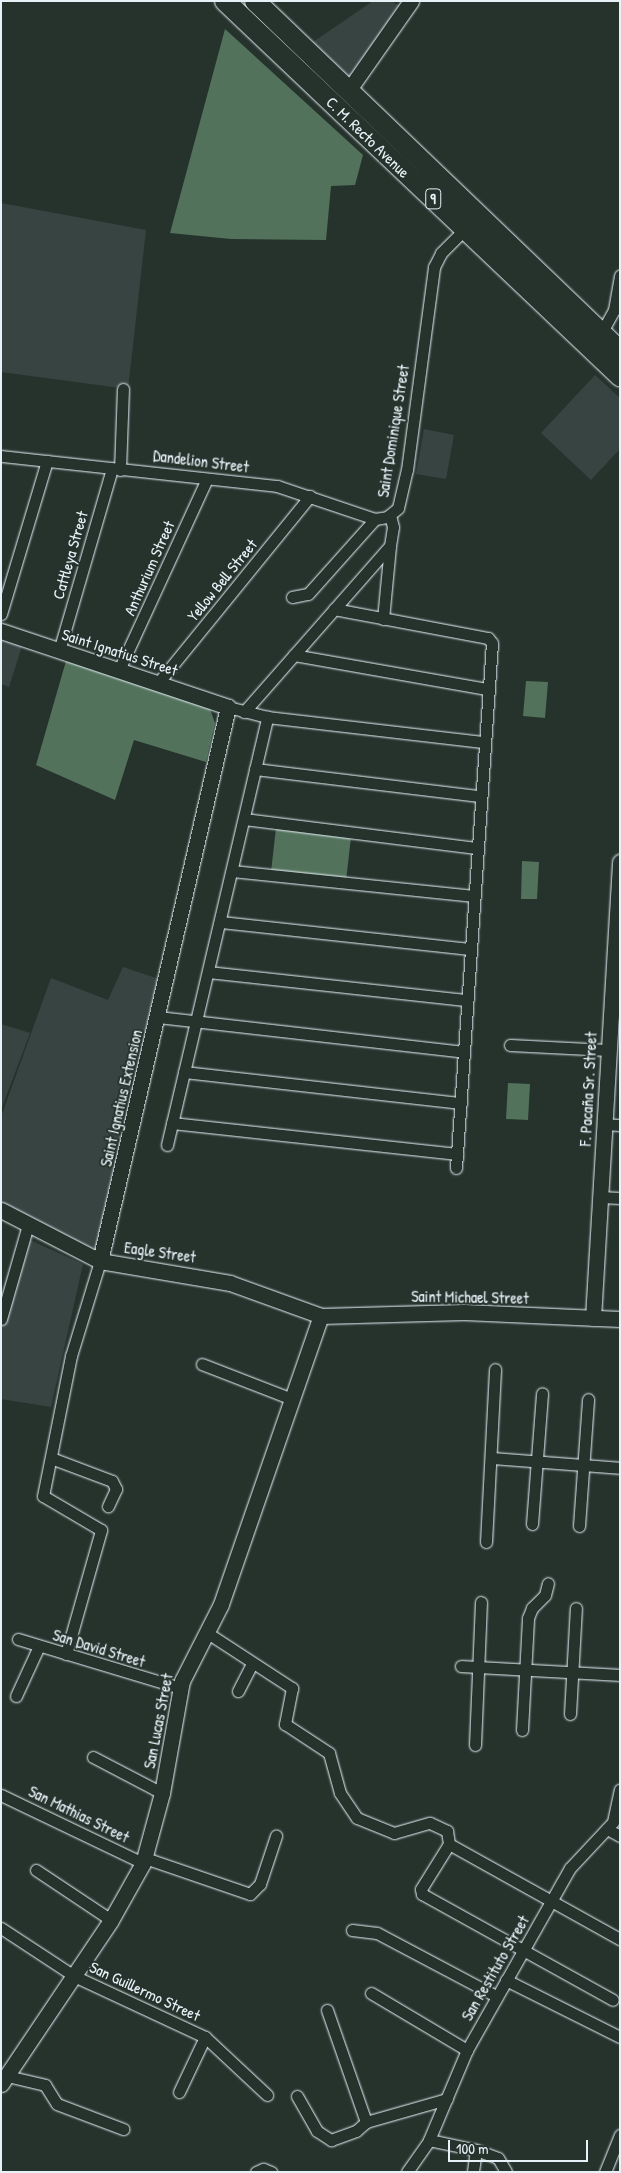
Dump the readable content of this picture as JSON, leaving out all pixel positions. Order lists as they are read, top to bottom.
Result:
{
  "streets": {
    "highway": ["C. M. Recto Avenue", "9"],
    "street": [
      "Saint Dominique Street",
      "Dandelion Street",
      "Cattleya Street",
      "Anthurium Street",
      "Yellow Bell Street",
      "Saint Ignatius Street",
      "F. Pacaña Sr. Street",
      "Saint Ignatius Extension",
      "Eagle Street",
      "Saint Michael Street",
      "San David Street",
      "San Lucas Street",
      "San Mathias Street",
      "San Restituto Street",
      "San Guillermo Street"
    ]
  },
  "crossings": [
    ["C. M. Recto Avenue", "Saint Dominique Street"],
    ["Dandelion Street", "Cattleya Street"],
    ["Dandelion Street", "Anthurium Street"],
    ["Dandelion Street", "Yellow Bell Street"],
    ["Cattleya Street", "Saint Ignatius Street"],
    ["Anthurium Street", "Saint Ignatius Street"],
    ["Yellow Bell Street", "Saint Ignatius Street"],
    ["Saint Ignatius Street", "Saint Ignatius Extension"],
    ["F. Pacaña Sr. Street", "Saint Michael Street"],
    ["Saint Ignatius Extension", "Eagle Street"],
    ["Saint Ignatius Extension", "San David Street"],
    ["Eagle Street", "Saint Michael Street"],
    ["Eagle Street", "San Lucas Street"],
    ["Saint Michael Street", "San Lucas Street"],
    ["San David Street", "San Lucas Street"],
    ["San Lucas Street", "San Mathias Street"],
    ["San Lucas Street", "San Guillermo Street"]
  ],
  "scale_bar": "100 m"
}
